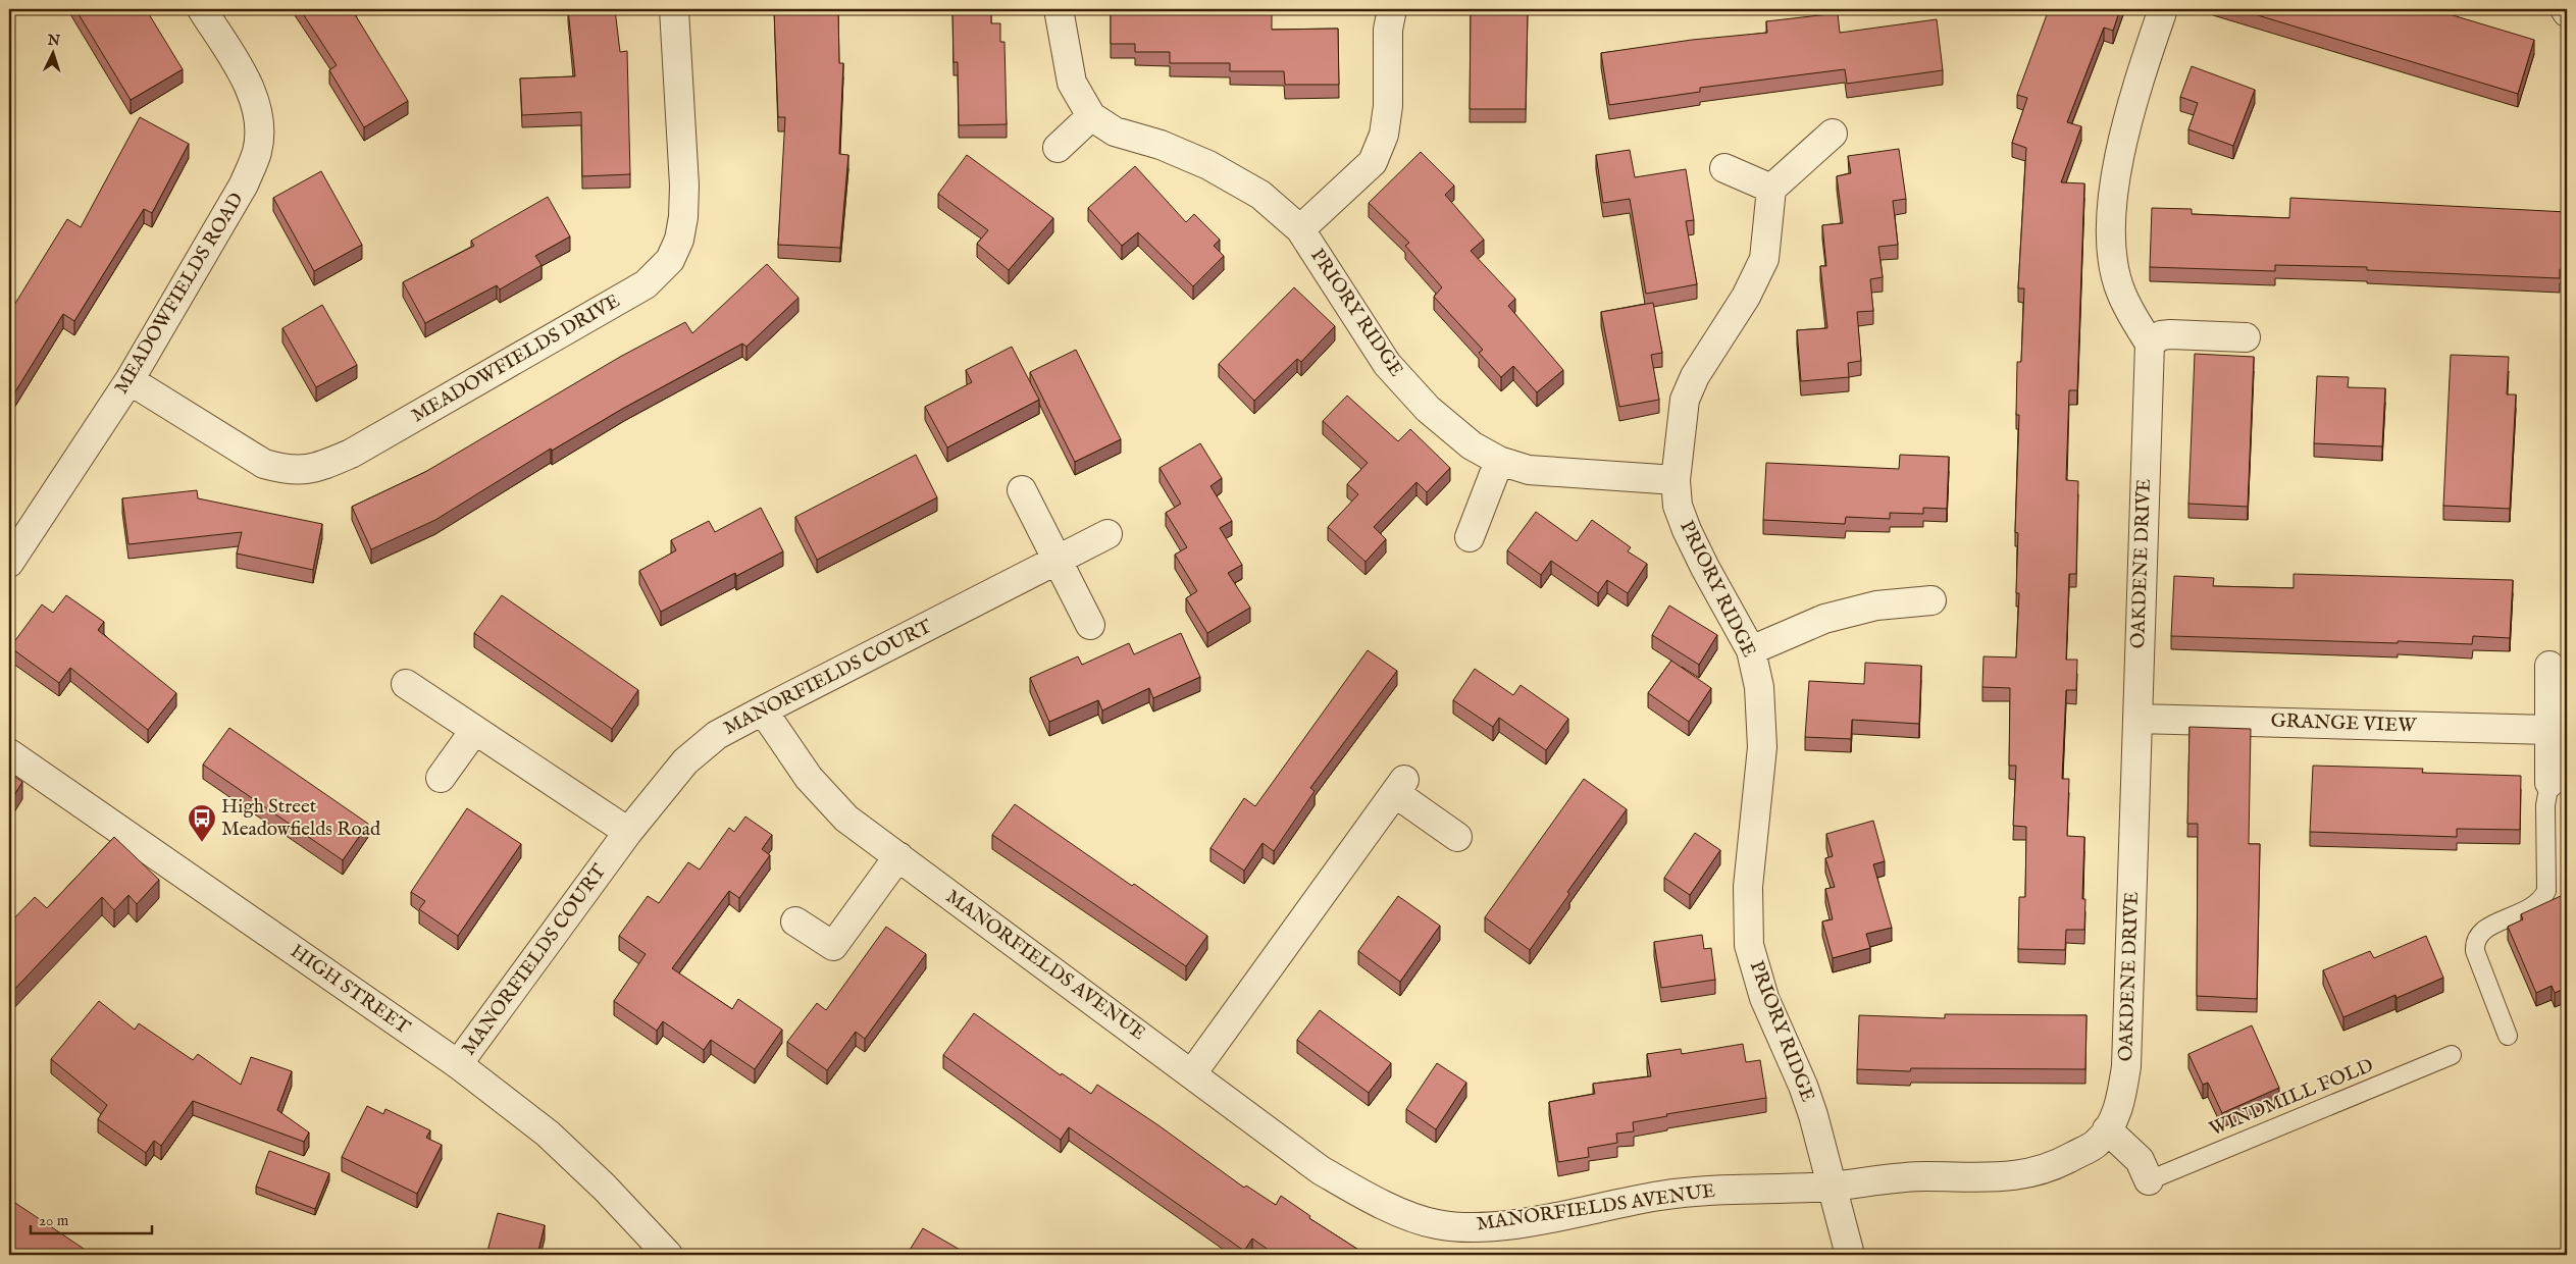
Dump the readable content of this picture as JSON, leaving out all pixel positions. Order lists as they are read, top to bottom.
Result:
{
  "streets": {
    "street": [
      "MEADOWFIELDS ROAD",
      "PRIORY RIDGE",
      "MEADOWFIELDS DRIVE",
      "OAKDENE DRIVE",
      "MANORFIELDS COURT",
      "GRANGE VIEW",
      "MANORFIELDS AVENUE",
      "HIGH STREET"
    ],
    "lane": ["WINDMILL FOLD"]
  },
  "crossings": [
    ["MEADOWFIELDS ROAD", "MEADOWFIELDS DRIVE"],
    ["PRIORY RIDGE", "OAKDENE DRIVE"],
    ["PRIORY RIDGE", "MANORFIELDS AVENUE"],
    ["OAKDENE DRIVE", "GRANGE VIEW"],
    ["OAKDENE DRIVE", "MANORFIELDS AVENUE"],
    ["MANORFIELDS COURT", "MANORFIELDS AVENUE"],
    ["MANORFIELDS COURT", "HIGH STREET"]
  ],
  "places": {
    "bus stop": ["High Street Meadowfields Road"]
  },
  "scale_bar": "20 m",
  "north": "top"
}
